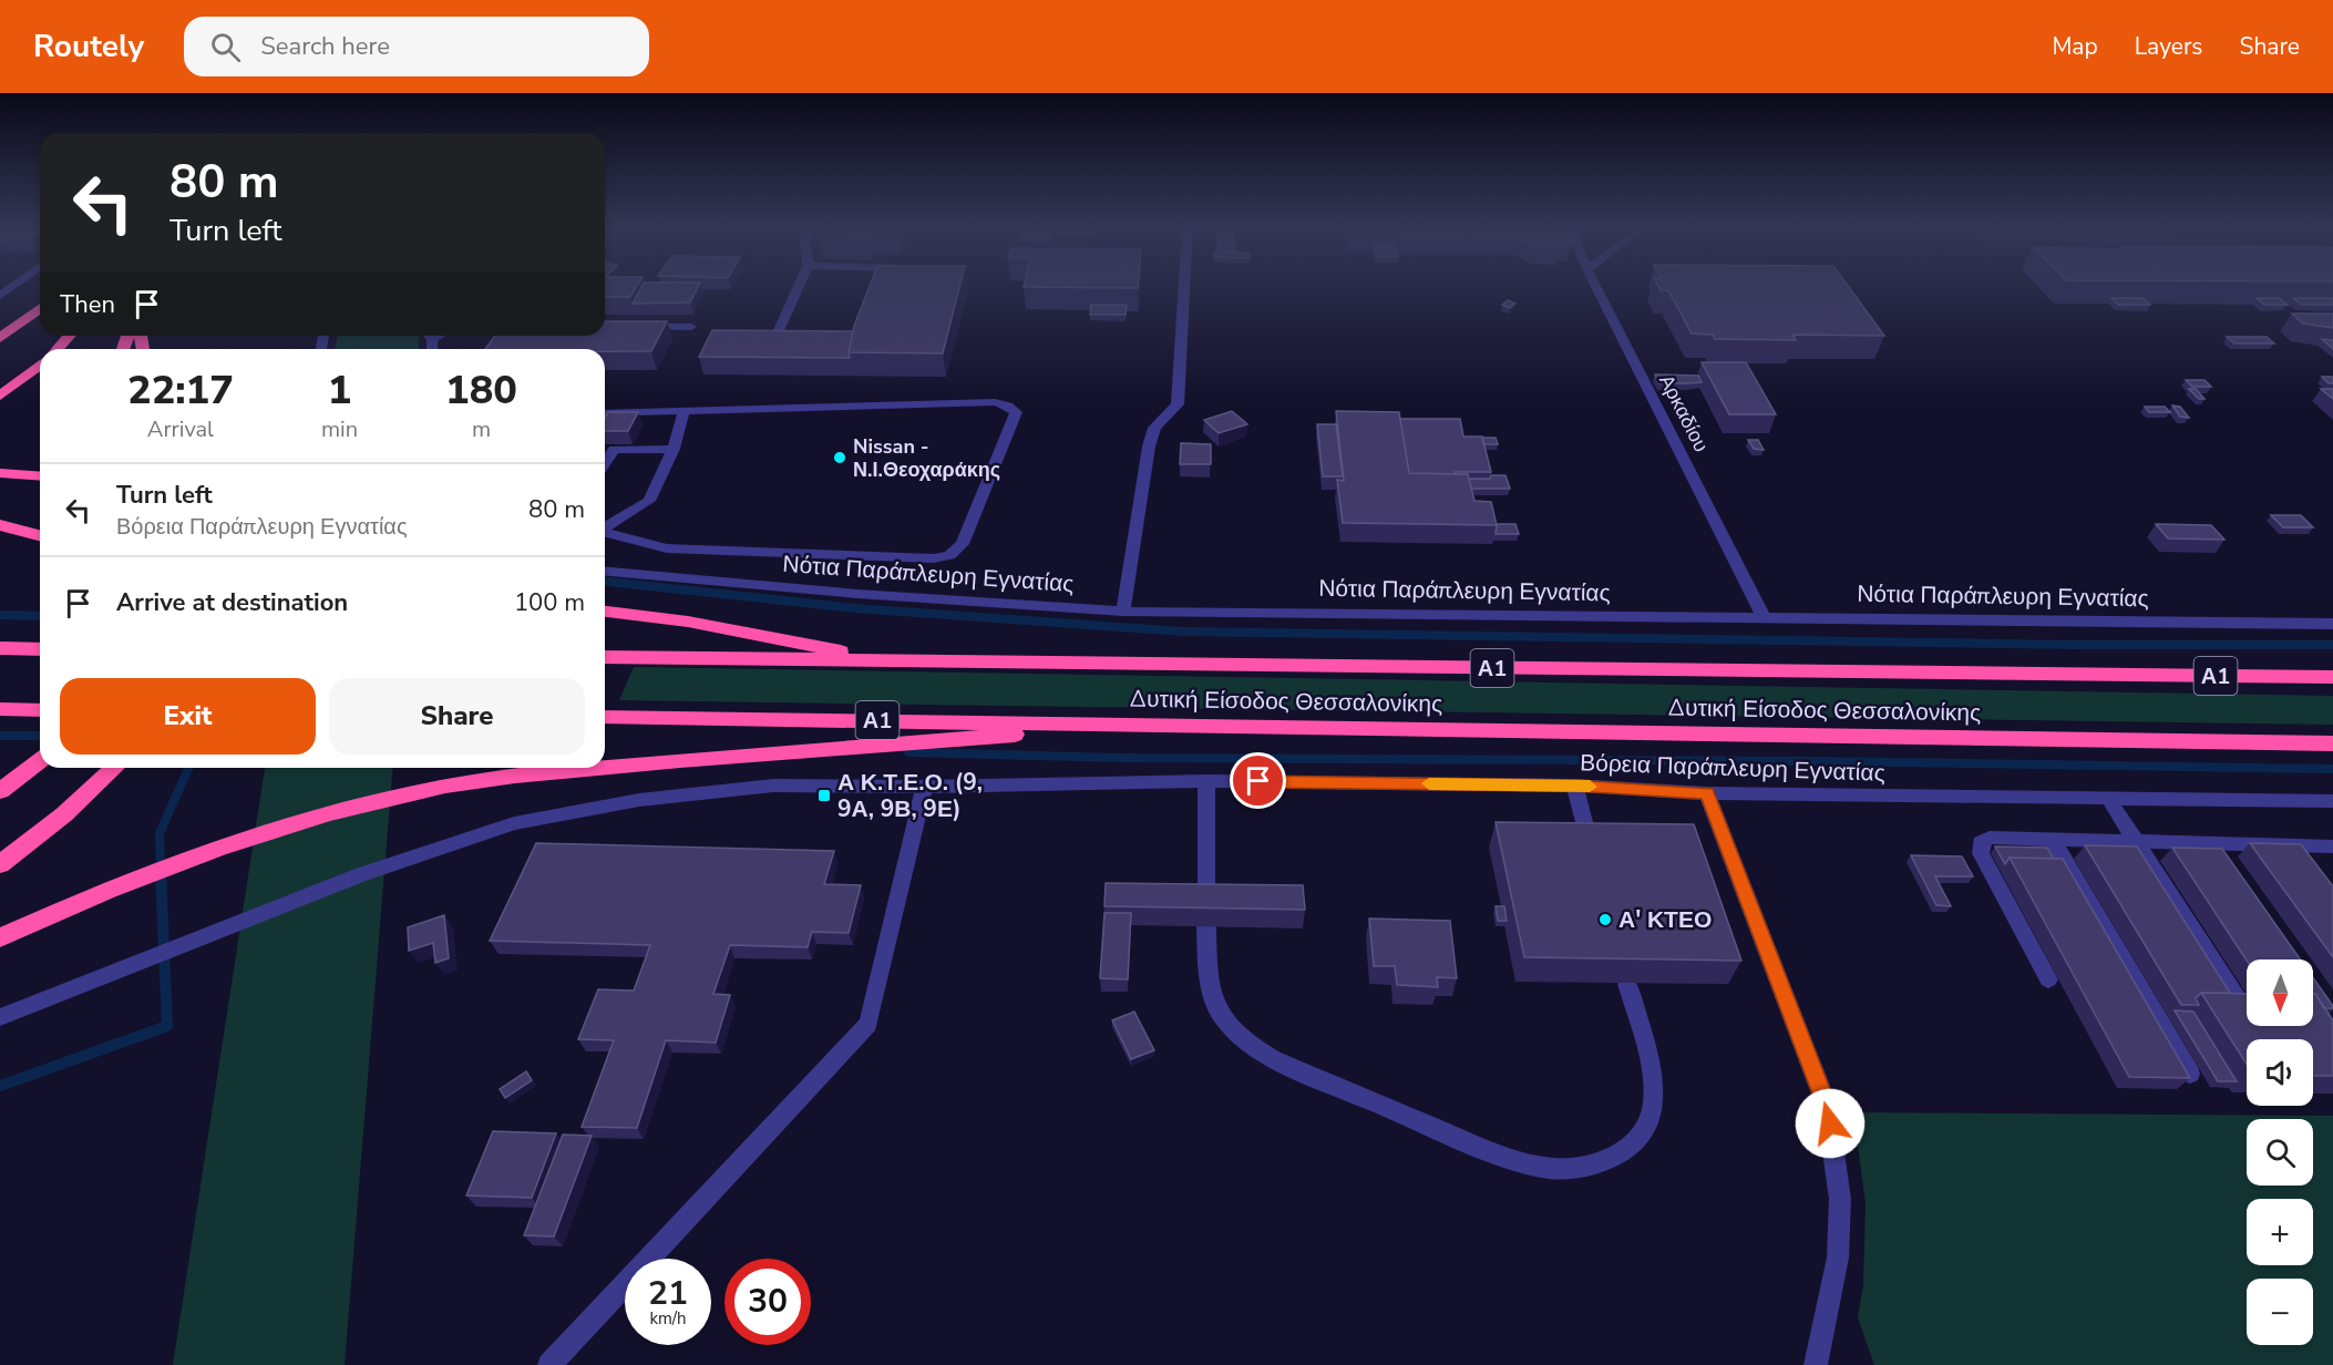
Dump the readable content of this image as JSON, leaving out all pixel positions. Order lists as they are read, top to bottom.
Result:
{
  "streets": {
    "highway": ["Α1", "Δυτική Είσοδος Θεσσαλονίκης"],
    "street": ["Αρκαδίου", "Νότια Παράπλευρη Εγνατίας", "Βόρεια Παράπλευρη Εγνατίας"]
  },
  "crossings": [
    ["Αρκαδίου", "Νότια Παράπλευρη Εγνατίας"]
  ],
  "places": {
    "other": ["Nissan - Ν.Ι.Θεοχαράκης", "Α' ΚΤΕΟ"],
    "transit": ["Α Κ.Τ.Ε.Ο. (9, 9Α, 9Β, 9Ε)"]
  },
  "north": "bottom",
  "page": {
    "header": "Routely",
    "search": "Search here",
    "nav": ["Map", "Layers", "Share"],
    "turn": ["80 m", "Turn left"],
    "then": "Then",
    "eta": [
      "22:17",
      "Arrival",
      "1",
      "min",
      "180",
      "m"
    ],
    "list": [
      {
        "name": "Turn left",
        "note": "Βόρεια Παράπλευρη Εγνατίας",
        "value": "80 m"
      },
      {
        "name": "Arrive at destination",
        "value": "100 m"
      }
    ],
    "buttons": ["Exit", "Share"],
    "map_buttons": ["+", "−"],
    "speed": "21 km/h",
    "limit": "30"
  }
}
